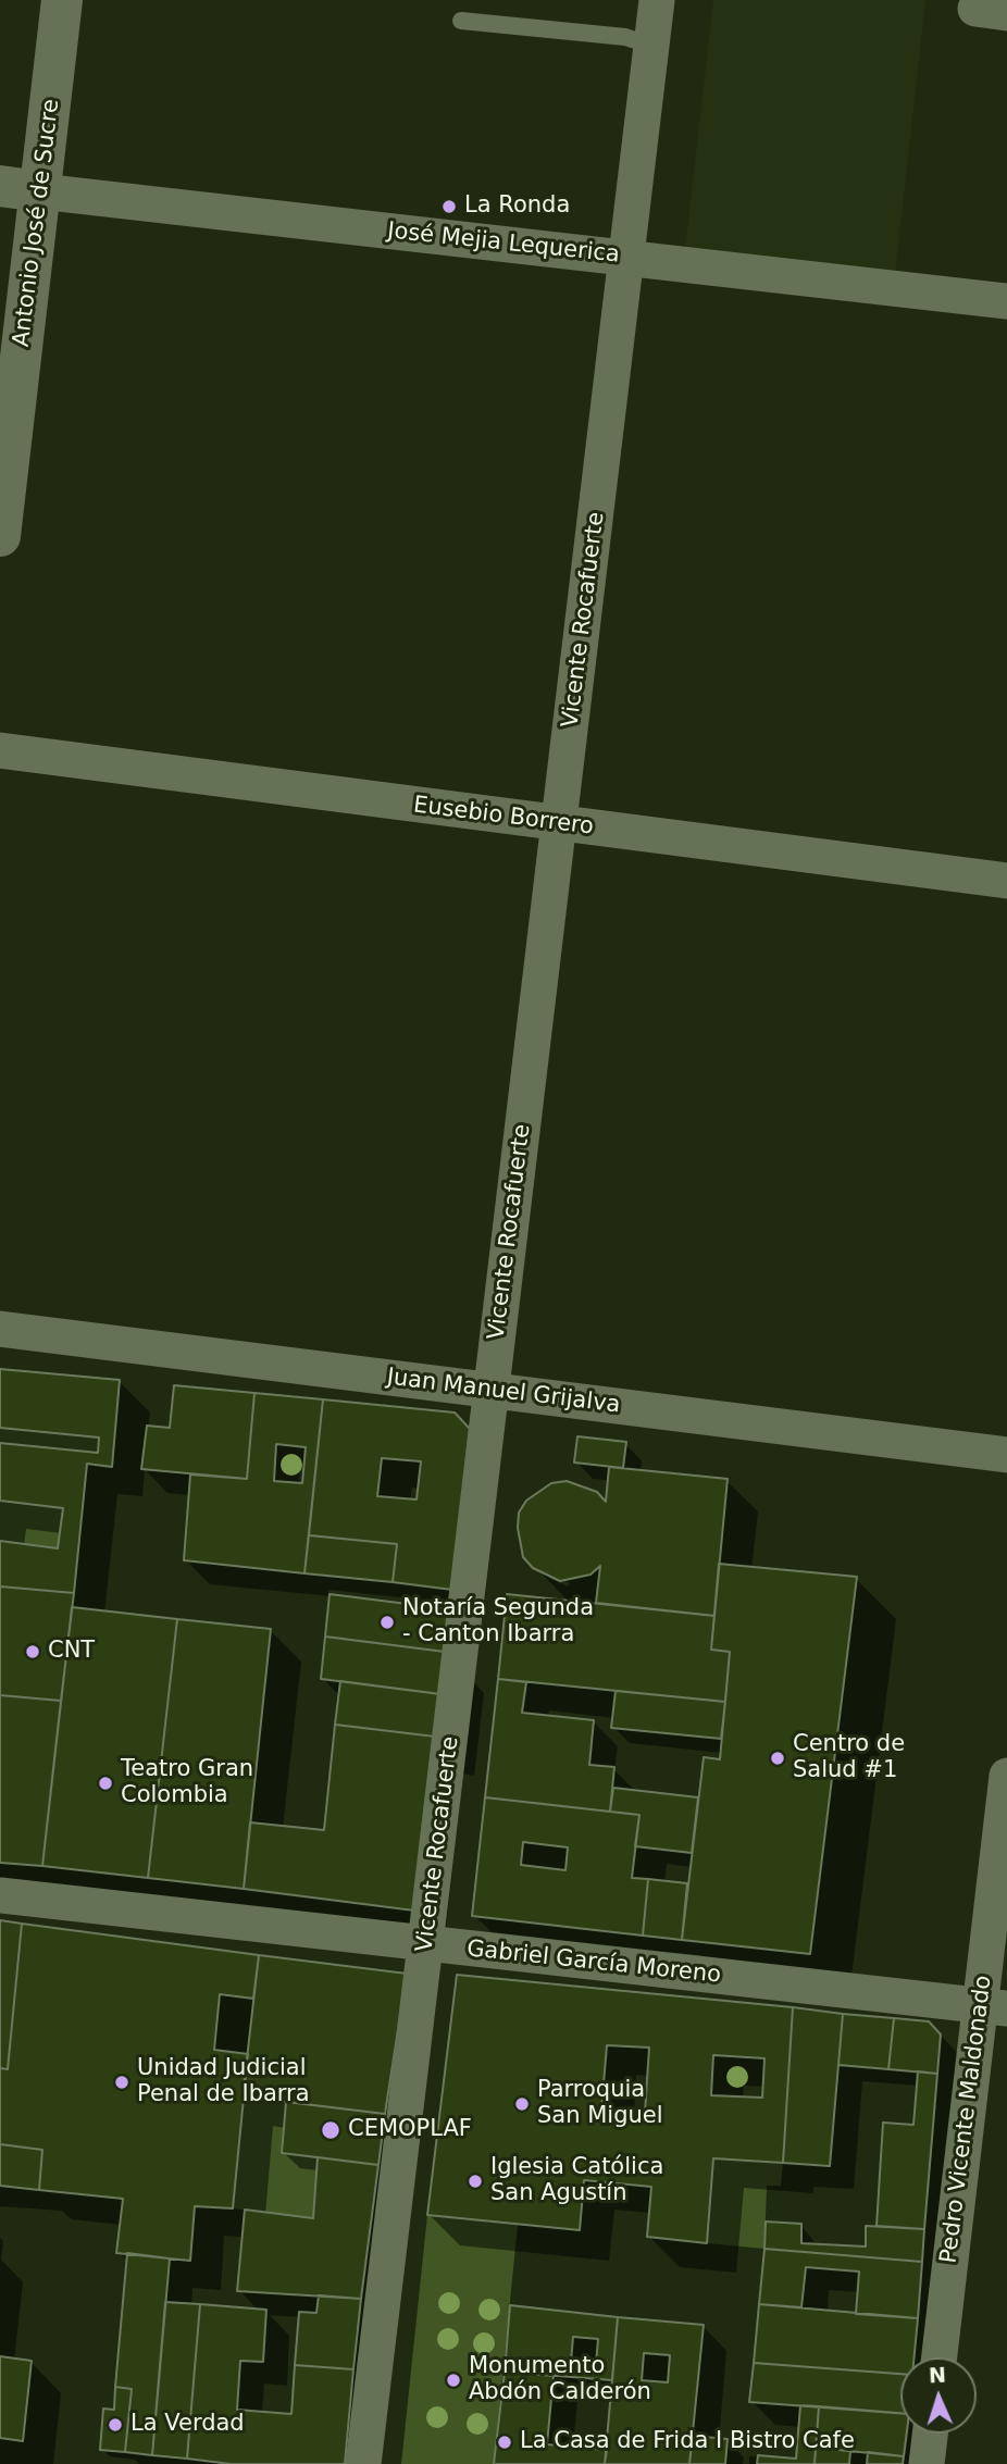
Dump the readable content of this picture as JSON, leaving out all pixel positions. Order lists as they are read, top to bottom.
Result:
{
  "streets": {
    "street": [
      "Antonio José de Sucre",
      "José Mejia Lequerica",
      "Vicente Rocafuerte",
      "Eusebio Borrero",
      "Juan Manuel Grijalva",
      "Gabriel García Moreno",
      "Pedro Vicente Maldonado"
    ]
  },
  "crossings": [
    ["Antonio José de Sucre", "José Mejia Lequerica"],
    ["José Mejia Lequerica", "Vicente Rocafuerte"],
    ["Vicente Rocafuerte", "Eusebio Borrero"],
    ["Vicente Rocafuerte", "Juan Manuel Grijalva"],
    ["Vicente Rocafuerte", "Gabriel García Moreno"],
    ["Gabriel García Moreno", "Pedro Vicente Maldonado"]
  ],
  "places": [
    "La Ronda",
    "Notaría Segunda - Canton Ibarra",
    "CNT",
    "Centro de Salud #1",
    "Teatro Gran Colombia",
    "Unidad Judicial Penal de Ibarra",
    "Parroquia San Miguel",
    "CEMOPLAF",
    "Iglesia Católica San Agustín",
    "Monumento Abdón Calderón",
    "La Verdad",
    "La Casa de Frida I Bistro Cafe"
  ],
  "north": "top"
}
